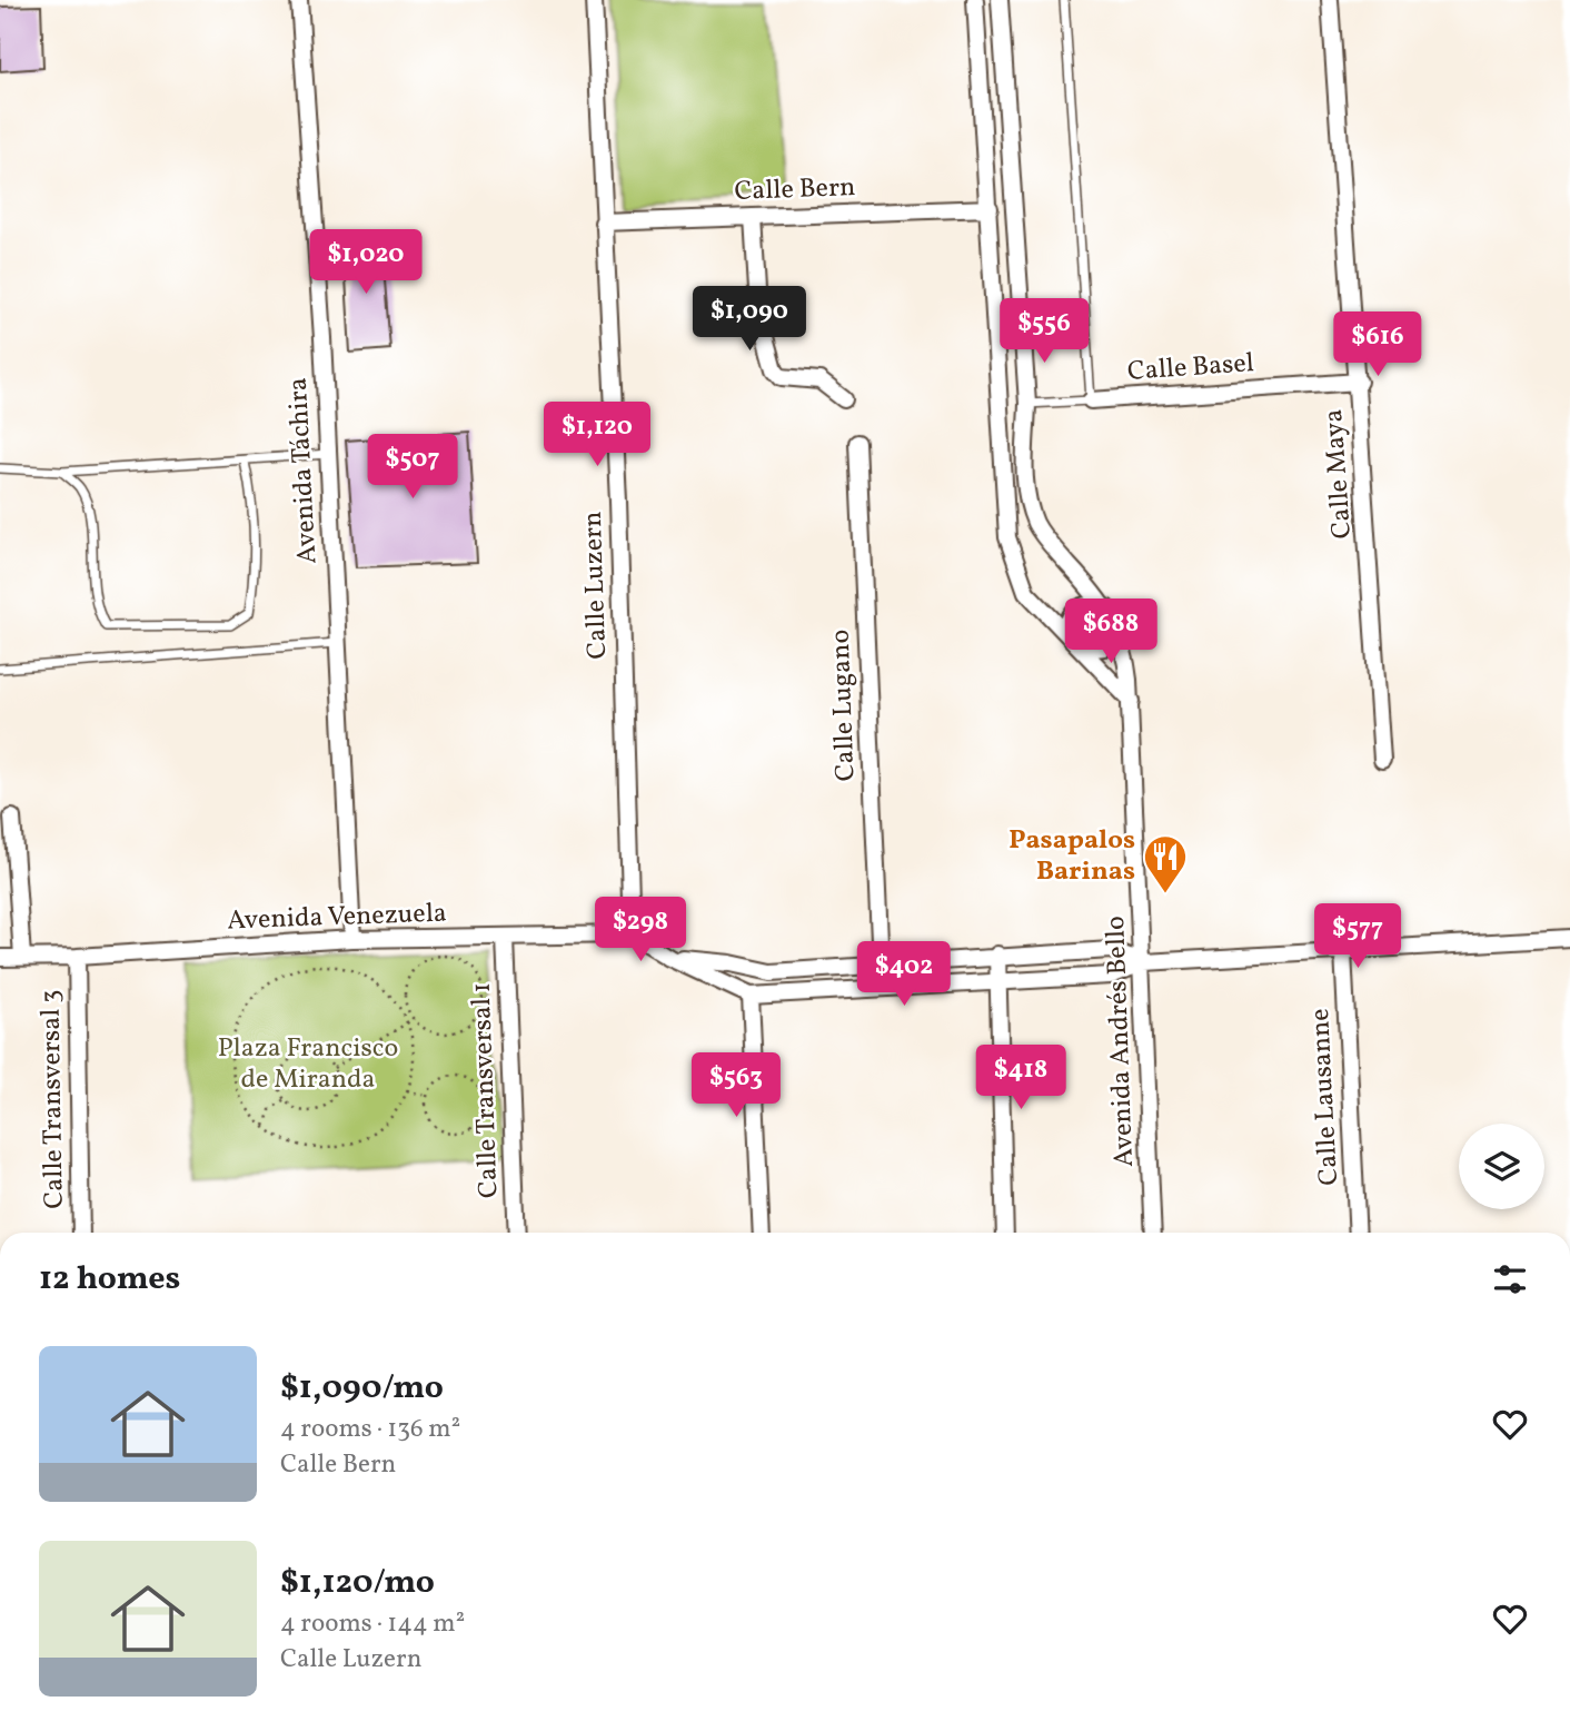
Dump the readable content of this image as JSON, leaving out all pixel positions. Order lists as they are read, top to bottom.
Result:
{
  "streets": {
    "street": [
      "Calle Bern",
      "Calle Basel",
      "Avenida Táchira",
      "Calle Maya",
      "Calle Luzern",
      "Calle Lugano",
      "Avenida Venezuela",
      "Avenida Andrés Bello",
      "Calle Transversal 1",
      "Calle Lausanne",
      "Calle Transversal 3"
    ]
  },
  "crossings": [
    ["Calle Bern", "Calle Luzern"],
    ["Calle Basel", "Calle Maya"],
    ["Calle Basel", "Avenida Andrés Bello"],
    ["Avenida Táchira", "Avenida Venezuela"],
    ["Calle Luzern", "Avenida Venezuela"],
    ["Avenida Venezuela", "Calle Transversal 1"],
    ["Avenida Venezuela", "Calle Transversal 3"]
  ],
  "parks": ["Plaza Francisco de Miranda"],
  "places": {
    "restaurant": ["Pasapalos Barinas"]
  },
  "page": {
    "price": [
      "$1,020",
      "$1,090",
      "$556",
      "$616",
      "$1,120",
      "$507",
      "$688",
      "$298",
      "$577",
      "$402",
      "$418",
      "$563"
    ],
    "heading": "12 homes",
    "list": [
      {
        "name": "$1,090/mo",
        "note": "4 rooms · 136 m² · Calle Bern"
      },
      {
        "name": "$1,120/mo",
        "note": "4 rooms · 144 m² · Calle Luzern"
      }
    ]
  }
}
